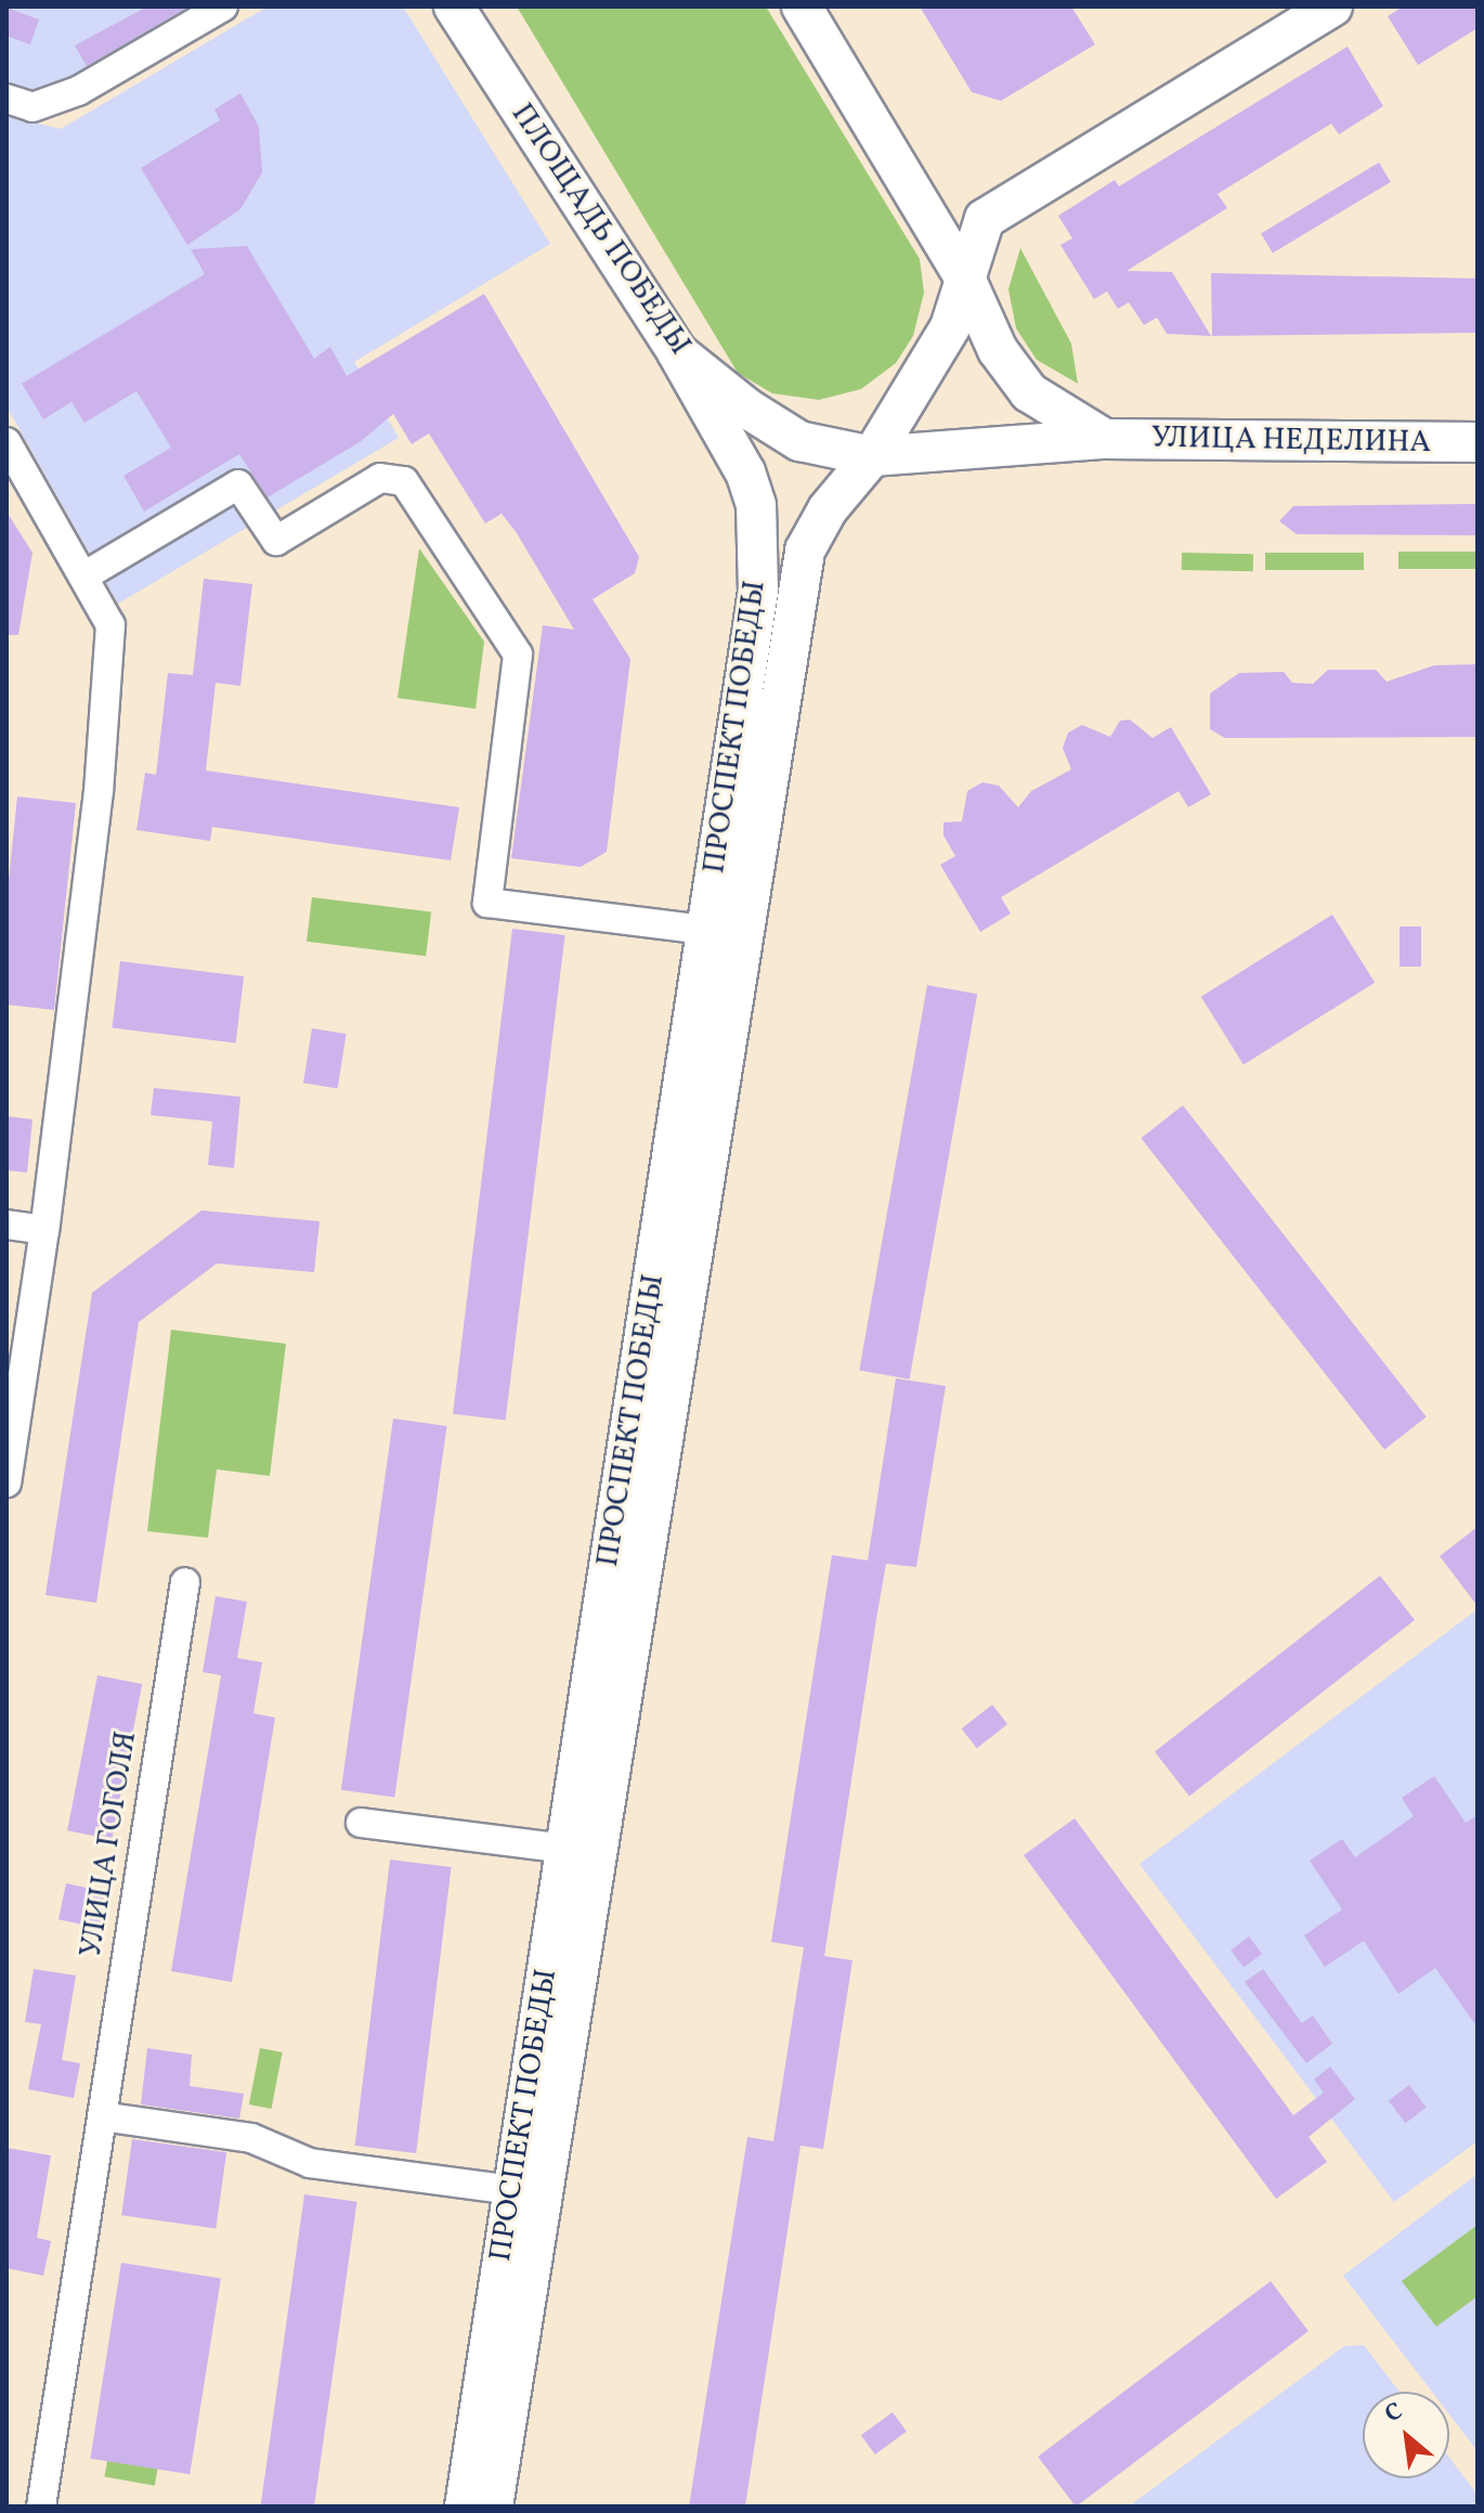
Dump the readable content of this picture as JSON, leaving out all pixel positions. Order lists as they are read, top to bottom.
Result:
{
  "streets": {
    "main road": ["ПЛОЩАДЬ ПОБЕДЫ", "УЛИЦА НЕДЕЛИНА", "ПРОСПЕКТ ПОБЕДЫ"],
    "street": ["УЛИЦА ГОГОЛЯ"]
  },
  "crossings": [
    ["ПЛОЩАДЬ ПОБЕДЫ", "УЛИЦА НЕДЕЛИНА"],
    ["ПЛОЩАДЬ ПОБЕДЫ", "ПРОСПЕКТ ПОБЕДЫ"]
  ],
  "north": "top left"
}
